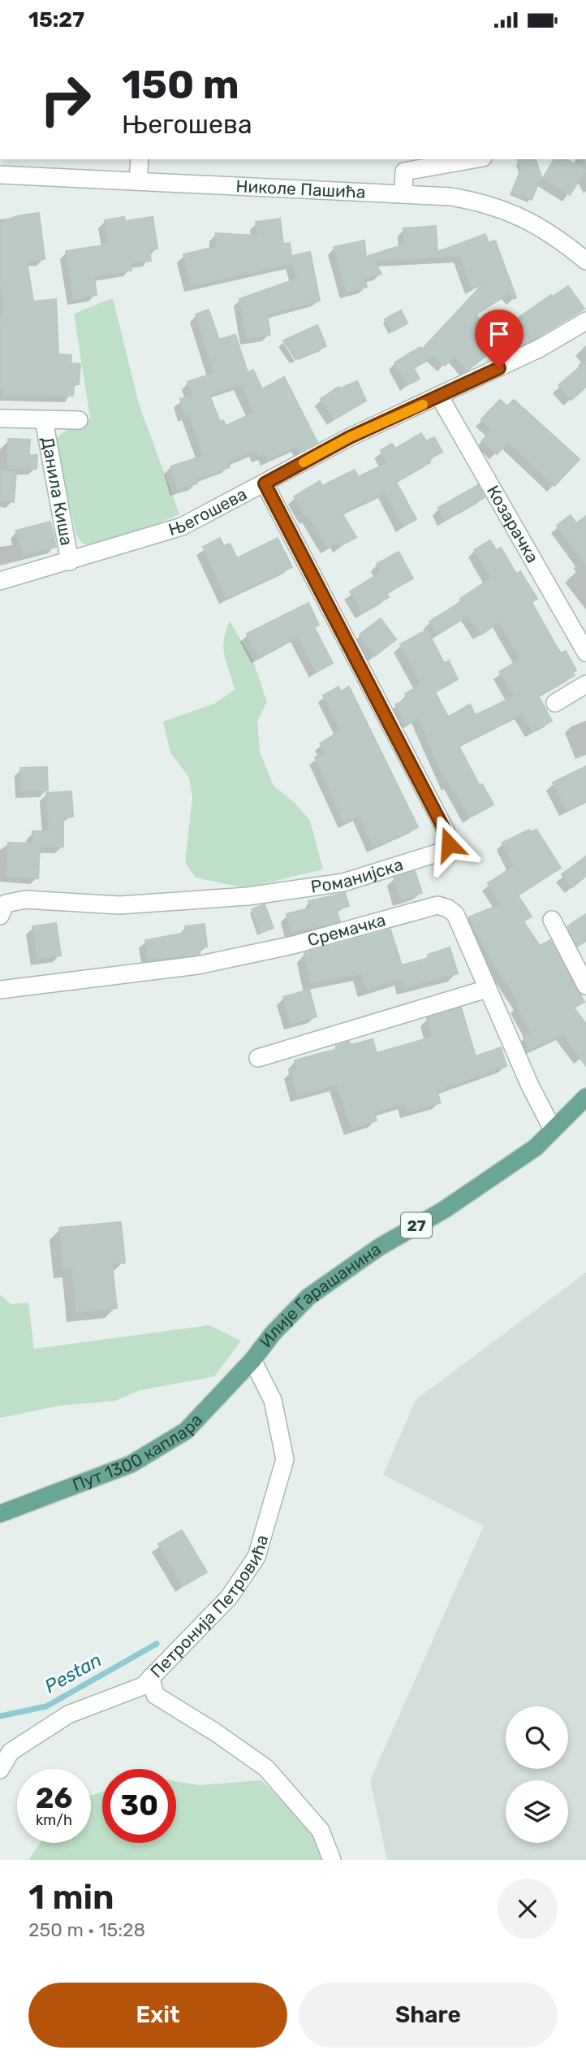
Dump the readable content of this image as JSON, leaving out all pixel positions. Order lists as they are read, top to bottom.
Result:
{
  "streets": {
    "main road": ["27", "Илије Гарашанина", "Пут 1300 каплара"],
    "street": [
      "Николе Пашића",
      "Данила Киша",
      "Његошева",
      "Козарачка",
      "Романијска",
      "Сремачка",
      "Петронија Петровића"
    ]
  },
  "crossings": [
    ["Данила Киша", "Његошева"],
    ["Његошева", "Козарачка"],
    ["Његошева", "Романијска"],
    ["Сремачка", "Илије Гарашанина"],
    ["Илије Гарашанина", "Пут 1300 каплара"],
    ["Илије Гарашанина", "Петронија Петровића"],
    ["Пут 1300 каплара", "Петронија Петровића"]
  ],
  "water": ["Pestan"],
  "page": {
    "status": "15:27",
    "turn": ["150 m", "Његошева"],
    "speed": "26 km/h",
    "limit": "30",
    "heading": ["1 min", "250 m · 15:28"],
    "buttons": ["Exit", "Share"]
  }
}
